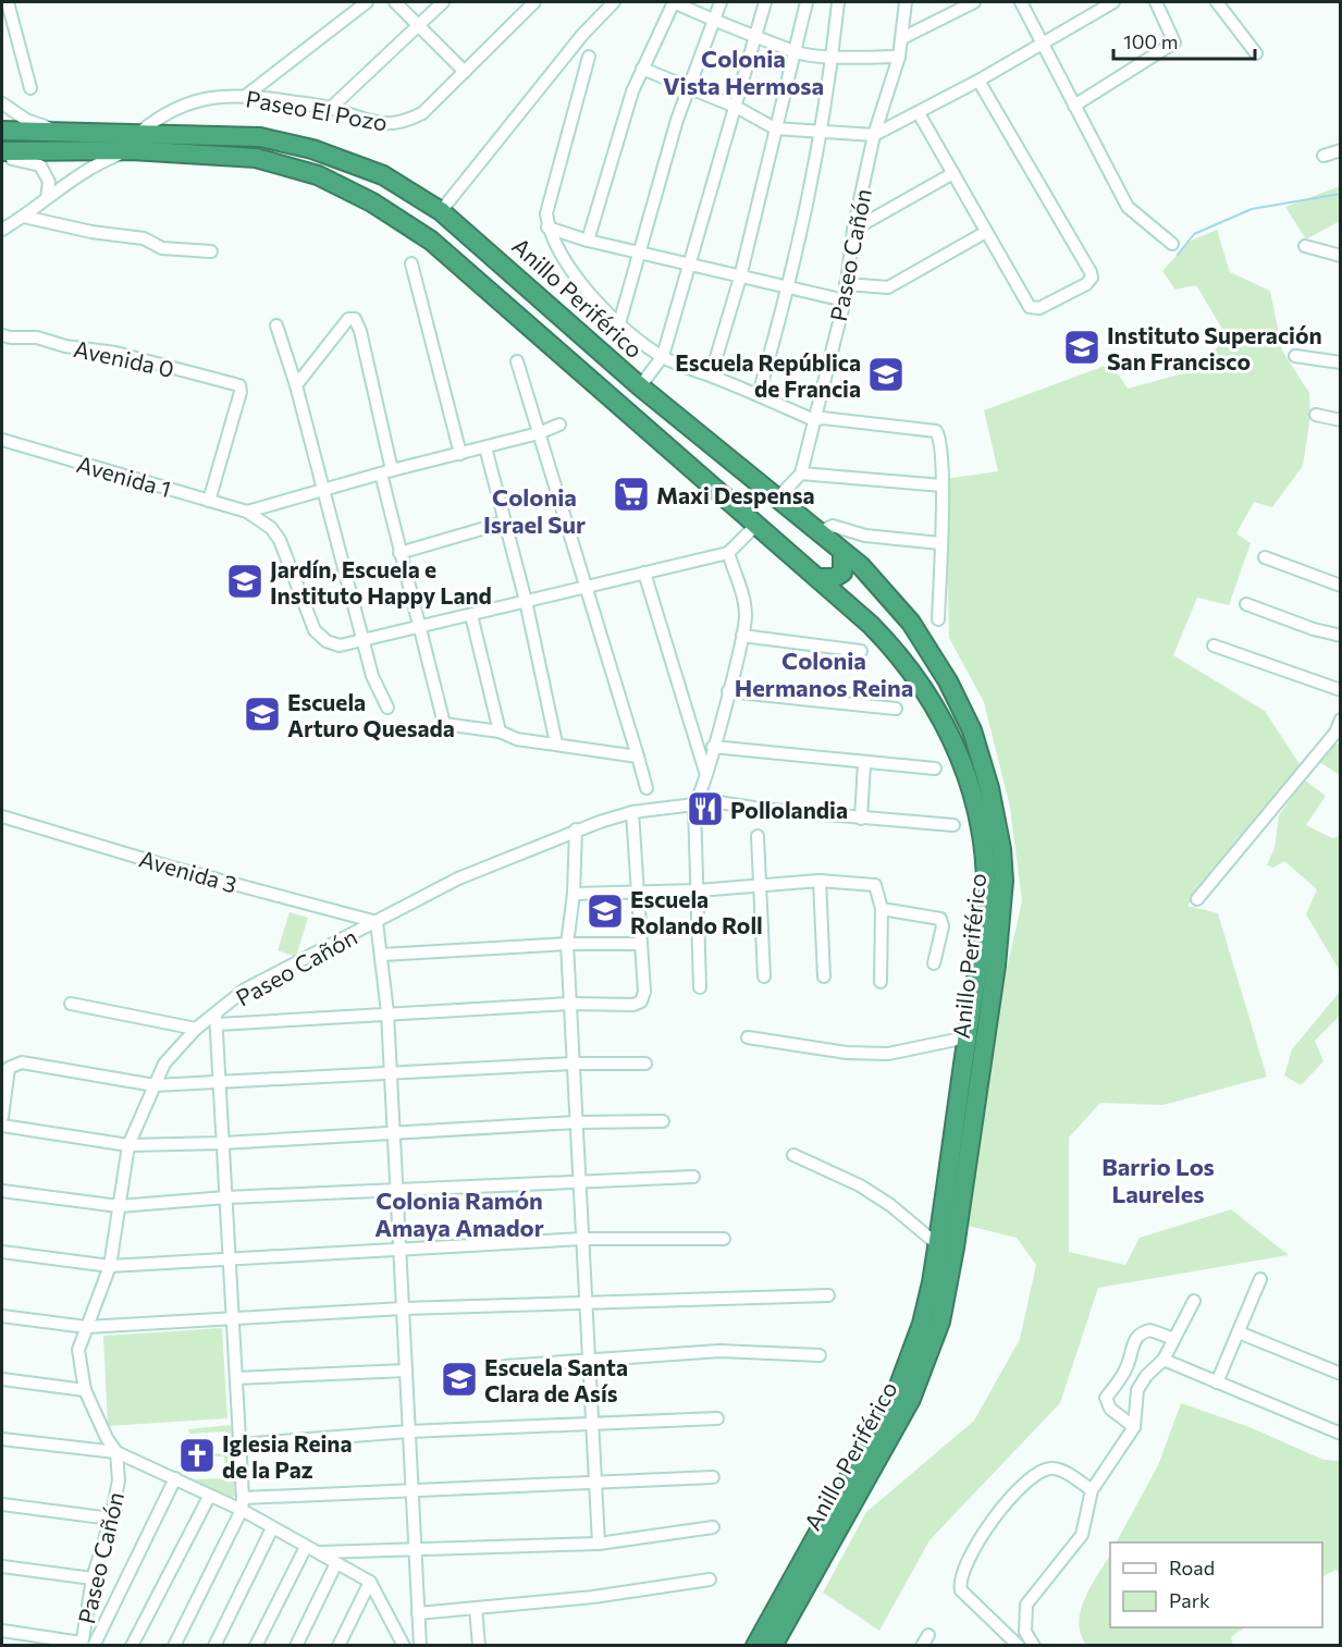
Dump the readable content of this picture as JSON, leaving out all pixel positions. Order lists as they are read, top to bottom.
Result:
{
  "streets": {
    "highway": ["Anillo Periférico"],
    "street": [
      "Paseo El Pozo",
      "Paseo Cañón",
      "Avenida 0",
      "Avenida 1",
      "Avenida 3"
    ]
  },
  "crossings": [
    ["Paseo El Pozo", "Anillo Periférico"],
    ["Paseo Cañón", "Anillo Periférico"],
    ["Paseo Cañón", "Avenida 3"],
    ["Avenida 0", "Avenida 1"]
  ],
  "districts": [
    "Colonia Vista Hermosa",
    "Colonia Israel Sur",
    "Colonia Hermanos Reina",
    "Barrio Los Laureles",
    "Colonia Ramón Amaya Amador"
  ],
  "places": {
    "school or university": [
      "Instituto Superación San Francisco",
      "Escuela República de Francia",
      "Jardín, Escuela e Instituto Happy Land",
      "Escuela Arturo Quesada",
      "Escuela Rolando Roll",
      "Escuela Santa Clara de Asís"
    ],
    "supermarket": ["Maxi Despensa"],
    "restaurant": ["Pollolandia"],
    "church": ["Iglesia Reina de la Paz"]
  },
  "legend": ["Road", "Park"],
  "scale_bar": "100 m"
}
